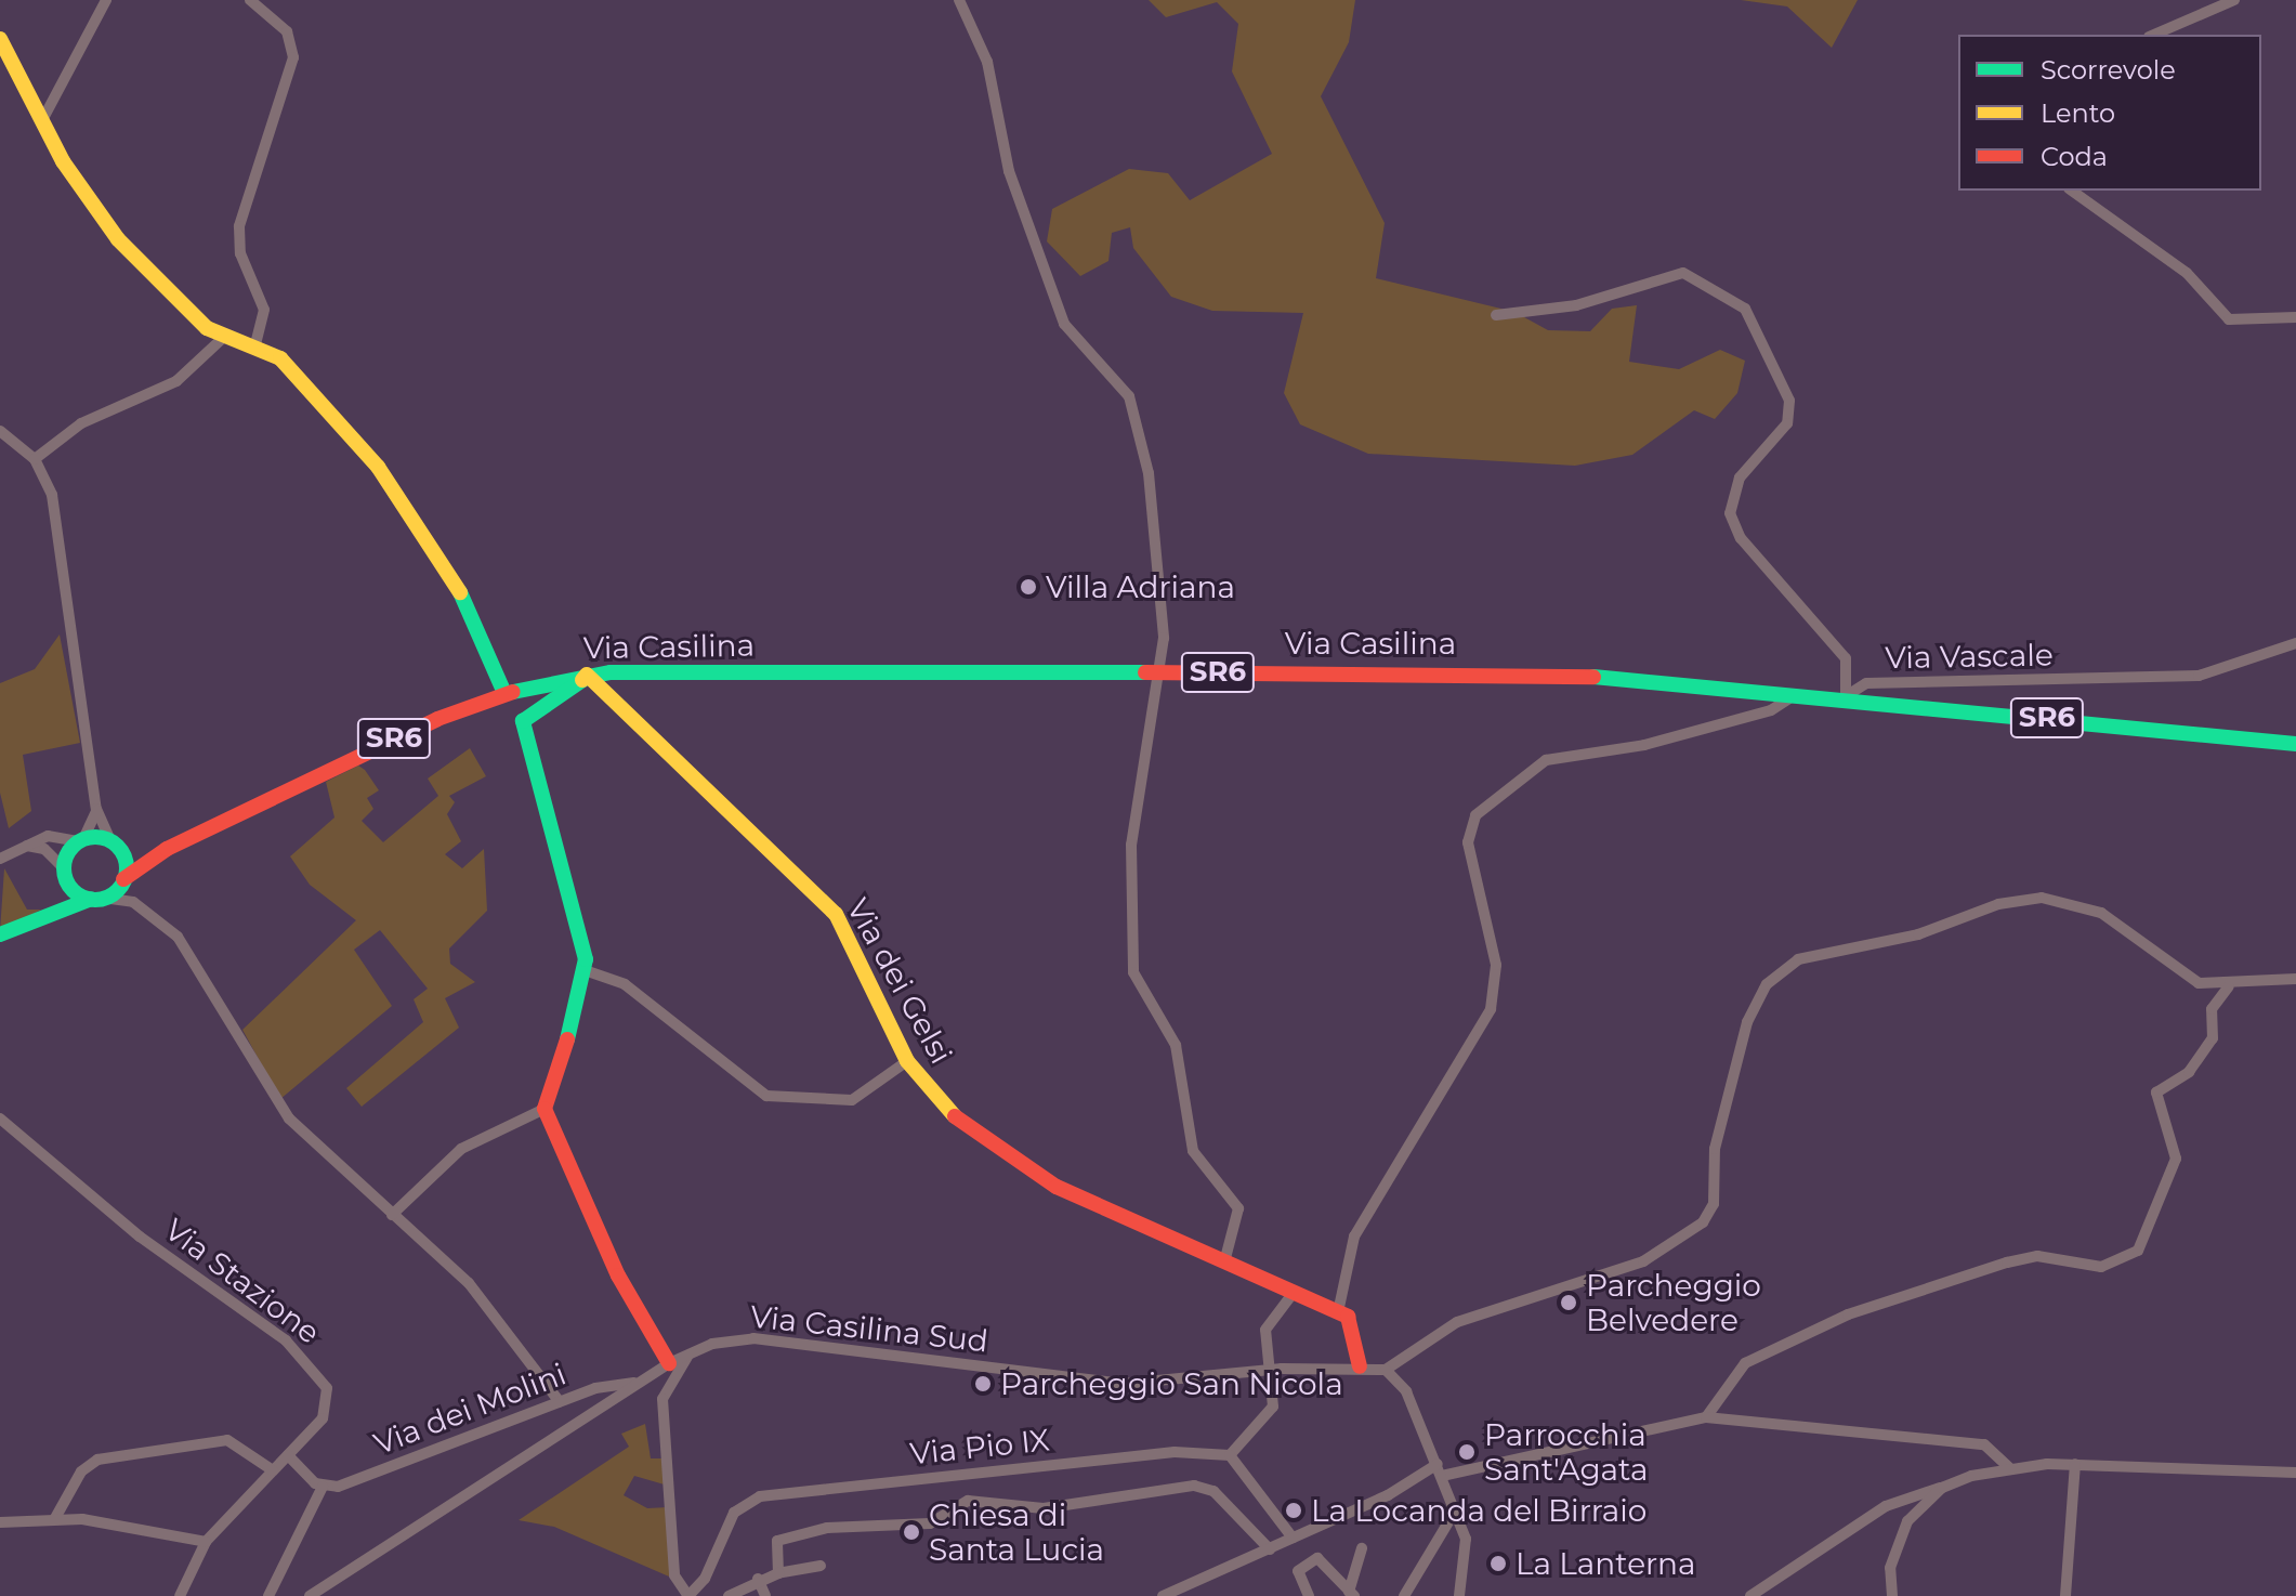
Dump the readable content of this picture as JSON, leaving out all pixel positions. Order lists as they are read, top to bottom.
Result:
{
  "streets": {
    "street": [
      "Via Casilina",
      "Via Vascale",
      "SR6",
      "Via dei Gelsi",
      "Via Stazione",
      "Via Casilina Sud",
      "Via dei Molini",
      "Via Pio IX"
    ]
  },
  "crossings": [
    ["Via Casilina", "Via Vascale"],
    ["Via Casilina", "Via dei Gelsi"],
    ["Via Casilina Sud", "Via dei Molini"]
  ],
  "places": [
    "Villa Adriana",
    "Parcheggio Belvedere",
    "Parcheggio San Nicola",
    "Parrocchia Sant'Agata",
    "La Locanda del Birraio",
    "Chiesa di Santa Lucia",
    "La Lanterna"
  ],
  "legend": ["Scorrevole", "Lento", "Coda"]
}
